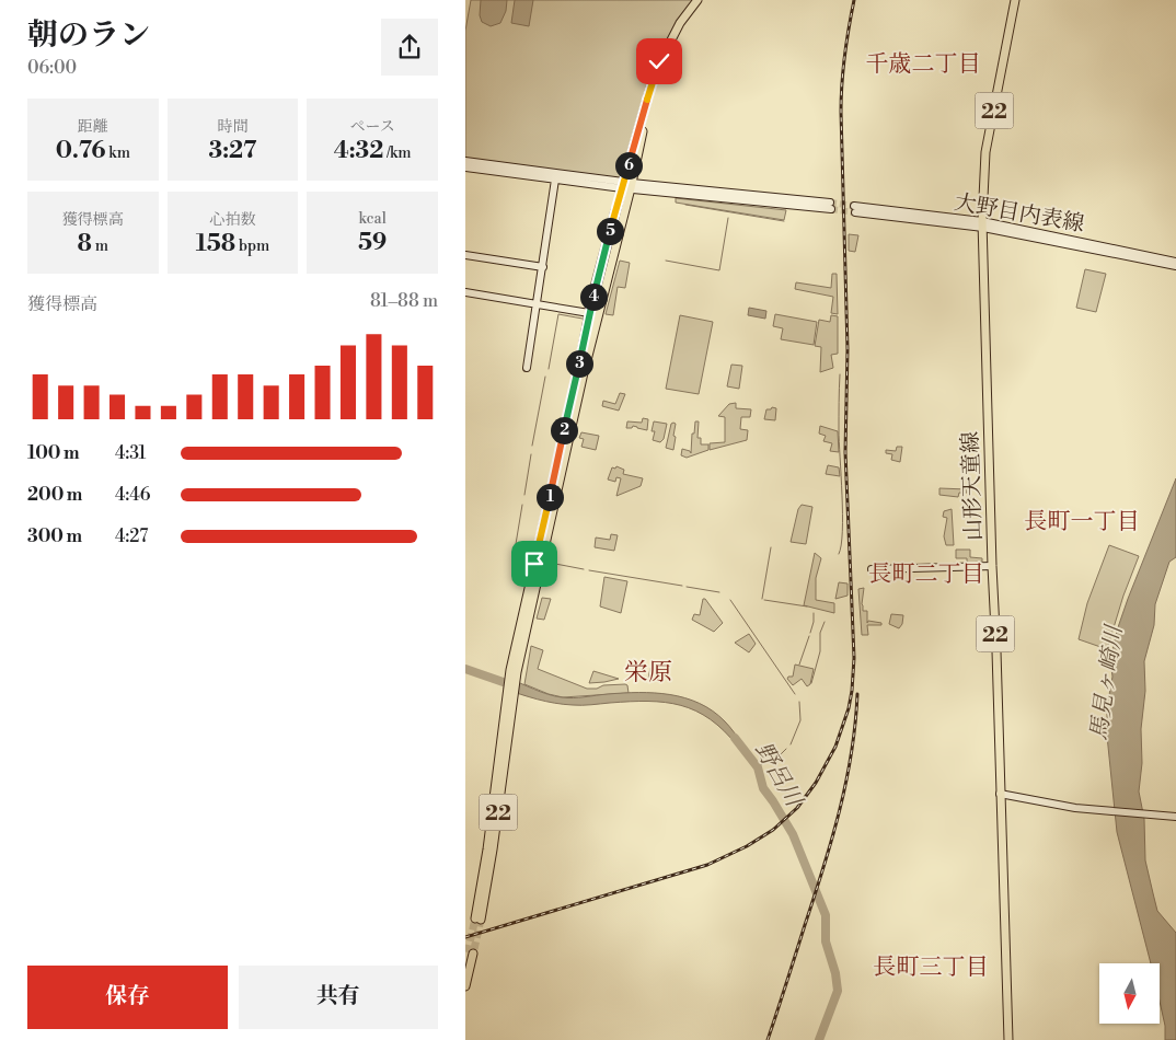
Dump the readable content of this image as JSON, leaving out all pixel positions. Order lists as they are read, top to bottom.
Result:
{
  "streets": {
    "main road": ["22", "大野目内表線", "山形天童線"]
  },
  "crossings": [
    ["大野目内表線", "山形天童線"]
  ],
  "districts": [
    "千歳二丁目",
    "長町一丁目",
    "長町二丁目",
    "栄原",
    "長町三丁目"
  ],
  "water": ["馬見ヶ崎川", "野呂川"],
  "north": "bottom",
  "page": {
    "heading": ["朝のラン", "06:00"],
    "stats": [
      ["距離", "0.76 km"],
      ["時間", "3:27"],
      ["ペース", "4:32 /km"],
      ["獲得標高", "8 m"],
      ["心拍数", "158 bpm"],
      ["kcal", "59"]
    ],
    "pins": [
      "6",
      "5",
      "4",
      "3",
      "2",
      "1"
    ],
    "chart": ["獲得標高", "81–88 m"],
    "list": [
      {
        "name": "100 m",
        "note": "4:31"
      },
      {
        "name": "200 m",
        "note": "4:46"
      },
      {
        "name": "300 m",
        "note": "4:27"
      }
    ],
    "buttons": ["保存", "共有"]
  }
}
